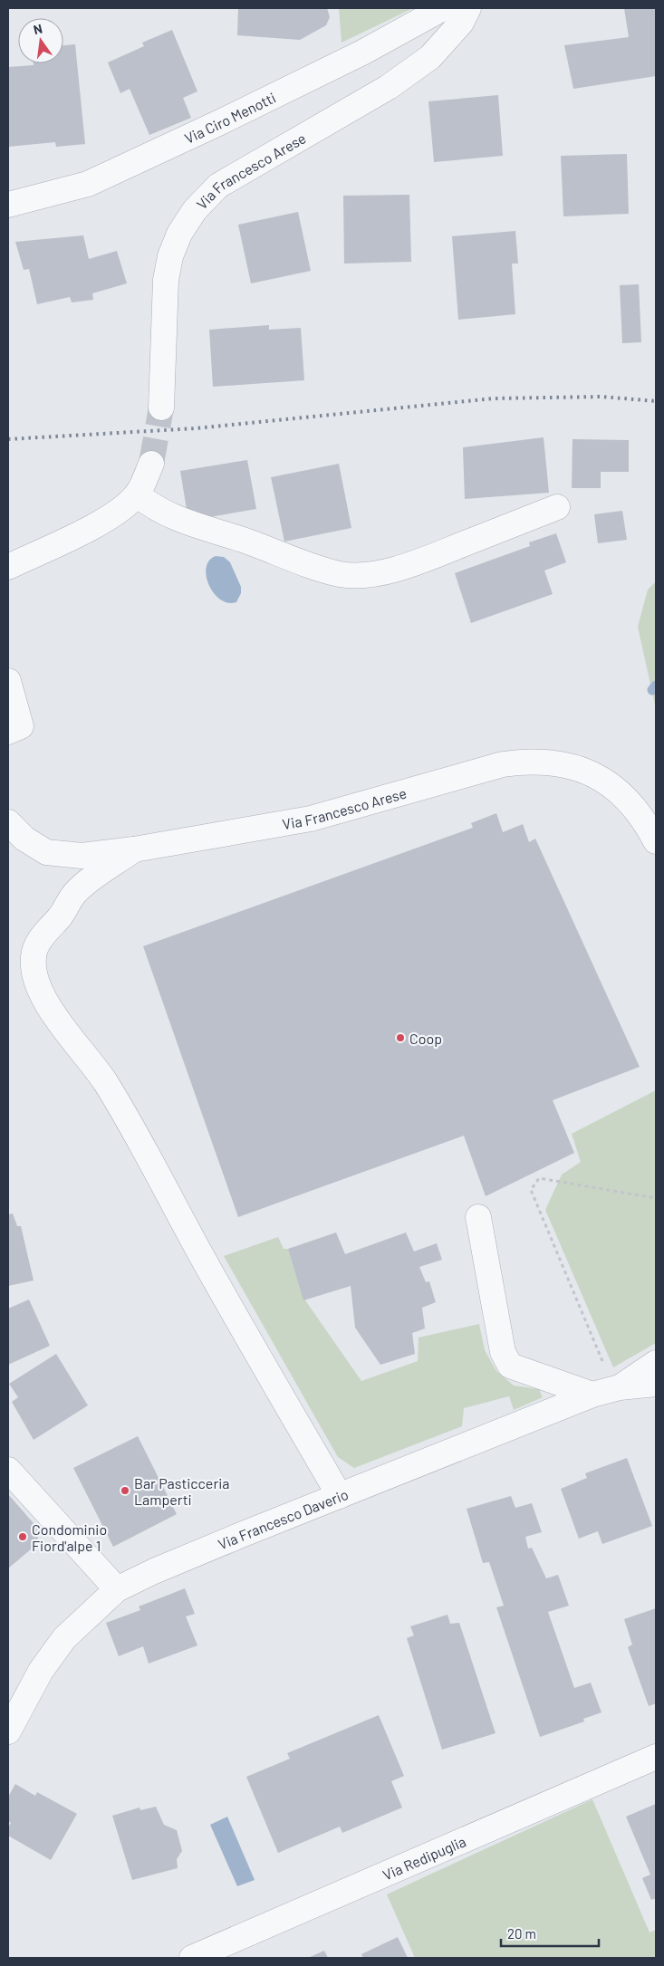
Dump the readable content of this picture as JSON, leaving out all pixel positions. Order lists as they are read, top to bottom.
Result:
{
  "streets": {
    "street": [
      "Via Ciro Menotti",
      "Via Francesco Arese",
      "Via Francesco Daverio",
      "Via Redipuglia"
    ]
  },
  "places": ["Coop", "Bar Pasticceria Lamperti", "Condominio Fiord'alpe 1"],
  "scale_bar": "20 m",
  "north": "top"
}
